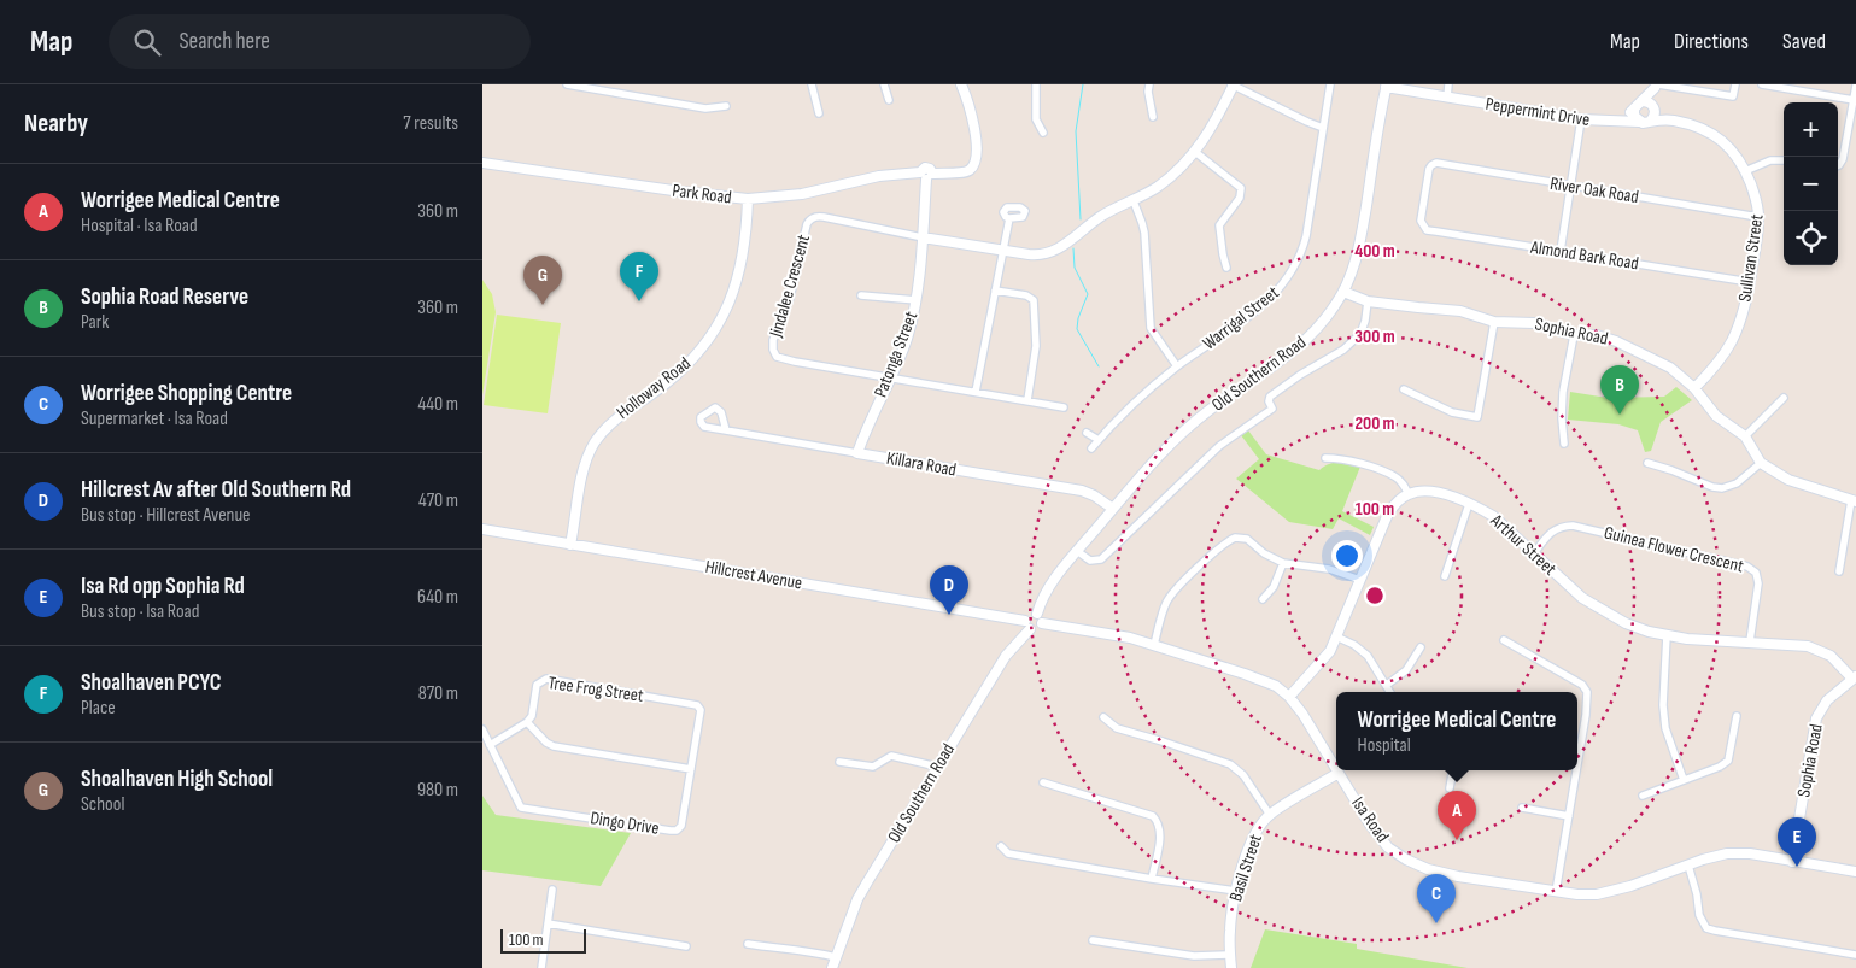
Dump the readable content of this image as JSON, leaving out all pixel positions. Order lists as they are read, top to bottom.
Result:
{
  "streets": {
    "street": [
      "Peppermint Drive",
      "River Oak Road",
      "Park Road",
      "Almond Bark Road",
      "Sullivan Street",
      "Jindalee Crescent",
      "Warrigal Street",
      "Sophia Road",
      "Patonga Street",
      "Old Southern Road",
      "Holloway Road",
      "Killara Road",
      "Arthur Street",
      "Guinea Flower Crescent",
      "Hillcrest Avenue",
      "Tree Frog Street",
      "Isa Road",
      "Dingo Drive",
      "Basil Street"
    ]
  },
  "crossings": [
    ["Peppermint Drive", "Sullivan Street"],
    ["Peppermint Drive", "Old Southern Road"],
    ["River Oak Road", "Almond Bark Road"],
    ["River Oak Road", "Sullivan Street"],
    ["Park Road", "Patonga Street"],
    ["Park Road", "Holloway Road"],
    ["Almond Bark Road", "Sullivan Street"],
    ["Sullivan Street", "Sophia Road"],
    ["Jindalee Crescent", "Patonga Street"],
    ["Sophia Road", "Old Southern Road"],
    ["Sophia Road", "Arthur Street"],
    ["Sophia Road", "Isa Road"],
    ["Patonga Street", "Killara Road"],
    ["Old Southern Road", "Killara Road"],
    ["Old Southern Road", "Hillcrest Avenue"],
    ["Old Southern Road", "Isa Road"],
    ["Holloway Road", "Hillcrest Avenue"],
    ["Arthur Street", "Guinea Flower Crescent"],
    ["Hillcrest Avenue", "Isa Road"],
    ["Tree Frog Street", "Dingo Drive"],
    ["Isa Road", "Basil Street"]
  ],
  "scale_bar": "100 m",
  "page": {
    "header": "Map",
    "search": "Search here",
    "nav": ["Map", "Directions", "Saved"],
    "heading": ["Nearby", "7 results"],
    "map_buttons": ["+", "−"],
    "list": [
      {
        "mark": "A",
        "name": "Worrigee Medical Centre",
        "note": "Hospital · Isa Road",
        "value": "360 m"
      },
      {
        "mark": "B",
        "name": "Sophia Road Reserve",
        "note": "Park",
        "value": "360 m"
      },
      {
        "mark": "C",
        "name": "Worrigee Shopping Centre",
        "note": "Supermarket · Isa Road",
        "value": "440 m"
      },
      {
        "mark": "D",
        "name": "Hillcrest Av after Old Southern Rd",
        "note": "Bus stop · Hillcrest Avenue",
        "value": "470 m"
      },
      {
        "mark": "E",
        "name": "Isa Rd opp Sophia Rd",
        "note": "Bus stop · Isa Road",
        "value": "640 m"
      },
      {
        "mark": "F",
        "name": "Shoalhaven PCYC",
        "note": "Place",
        "value": "870 m"
      },
      {
        "mark": "G",
        "name": "Shoalhaven High School",
        "note": "School",
        "value": "980 m"
      }
    ],
    "pins": [
      "F",
      "G",
      "B",
      "D",
      "A",
      "E",
      "C"
    ],
    "popup": ["Worrigee Medical Centre", "Hospital"],
    "scale": "100 m"
  },
  "rings": [
    "400 m",
    "300 m",
    "200 m",
    "100 m"
  ]
}
